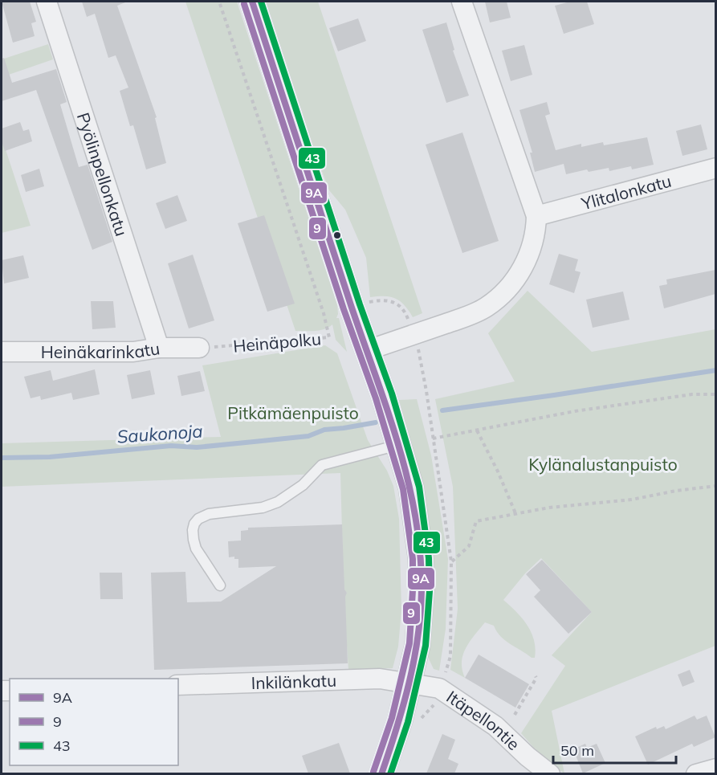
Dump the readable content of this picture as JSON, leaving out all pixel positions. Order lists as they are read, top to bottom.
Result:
{
  "streets": {
    "street": [
      "Pyölinpellonkatu",
      "Ylitalonkatu",
      "Heinäkarinkatu",
      "Inkilänkatu",
      "Itäpellontie"
    ],
    "path": ["Heinäpolku"]
  },
  "crossings": [
    ["Pyölinpellonkatu", "Heinäkarinkatu"],
    ["Heinäpolku", "Heinäkarinkatu"],
    ["Inkilänkatu", "Itäpellontie"]
  ],
  "water": ["Saukonoja"],
  "parks": ["Pitkämäenpuisto", "Kylänalustanpuisto"],
  "lines": ["transit line 9A", "transit line 43", "transit line 9"],
  "legend": ["9A", "9", "43"],
  "scale_bar": "50 m"
}
